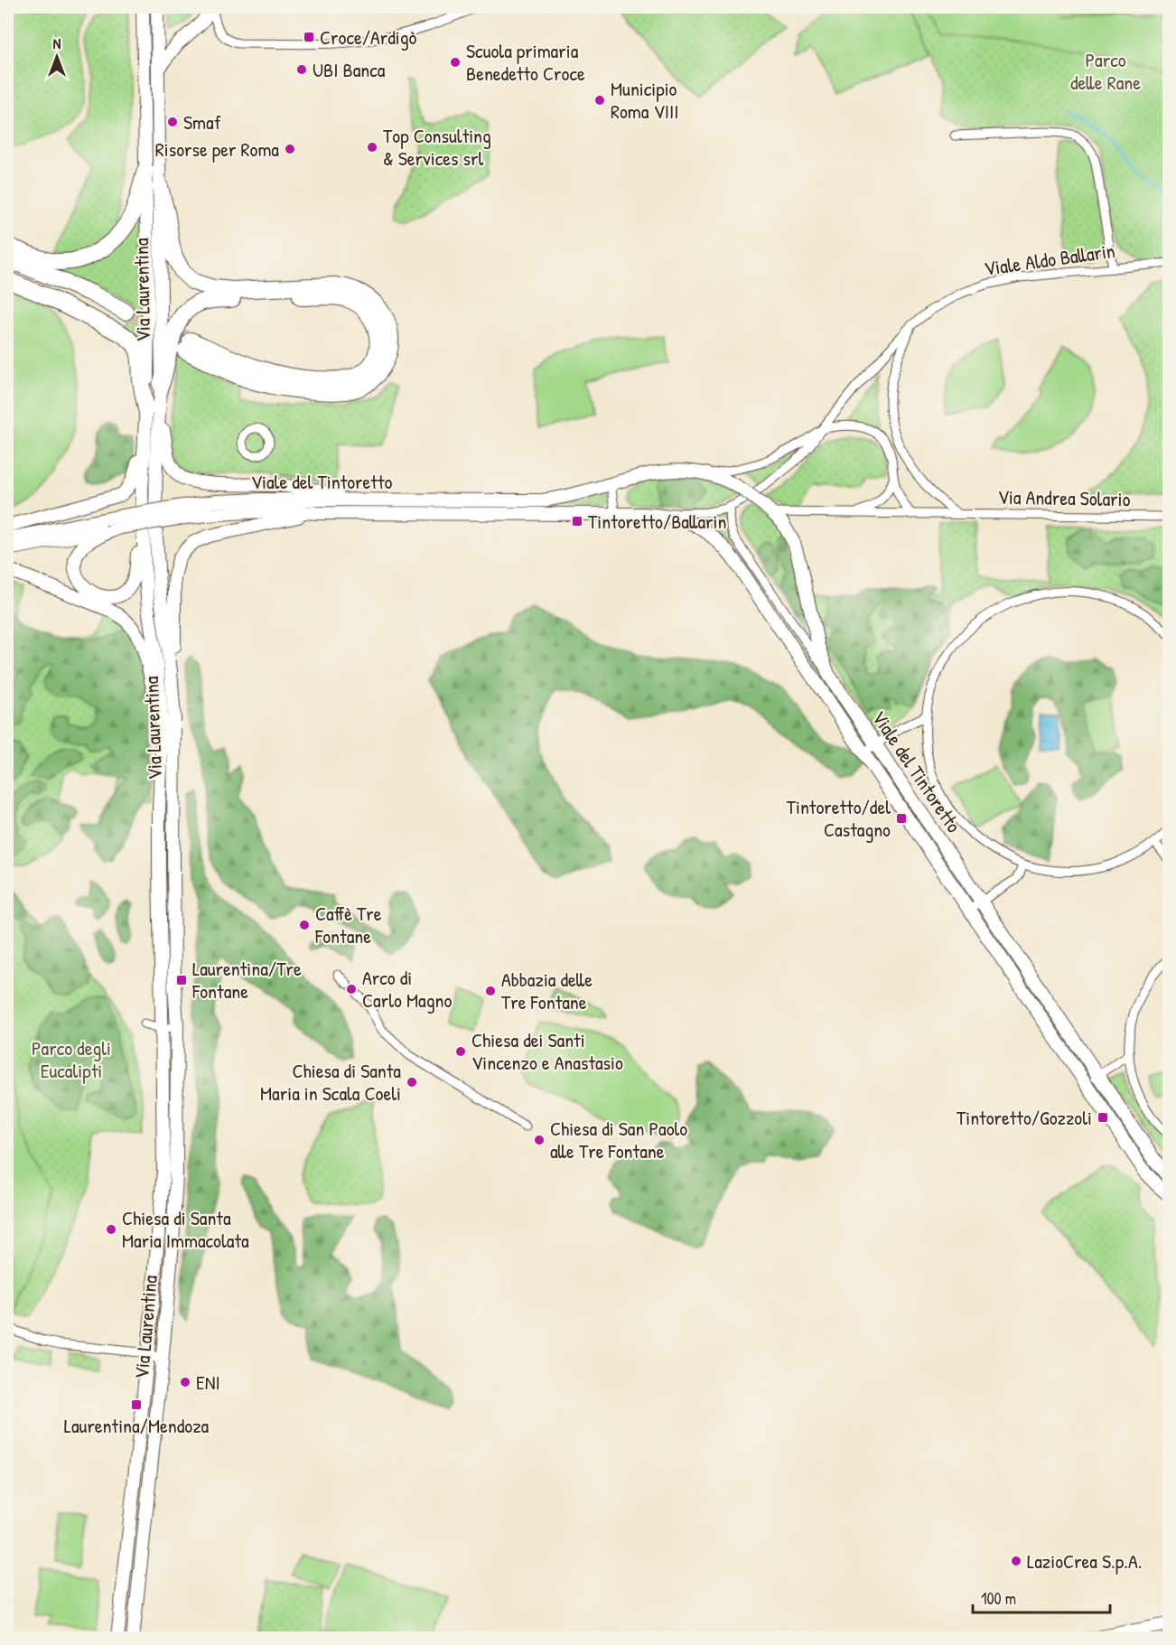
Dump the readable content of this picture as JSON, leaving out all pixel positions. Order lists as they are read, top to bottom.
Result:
{
  "streets": {
    "main road": ["Via Laurentina", "Viale del Tintoretto"],
    "street": ["Viale Aldo Ballarin", "Via Andrea Solario"]
  },
  "crossings": [
    ["Viale Aldo Ballarin", "Viale del Tintoretto"],
    ["Viale Aldo Ballarin", "Via Andrea Solario"],
    ["Viale del Tintoretto", "Via Andrea Solario"]
  ],
  "parks": ["Parco delle Rane", "Parco degli Eucalipti"],
  "places": {
    "transit": [
      "Croce/Ardigò",
      "Tintoretto/Ballarin",
      "Tintoretto/del Castagno",
      "Laurentina/Tre Fontane",
      "Tintoretto/Gozzoli",
      "Laurentina/Mendoza"
    ],
    "other": [
      "Scuola primaria Benedetto Croce",
      "UBI Banca",
      "Municipio Roma VIII",
      "Smaf",
      "Top Consulting & Services srl",
      "Risorse per Roma",
      "Caffè Tre Fontane",
      "Arco di Carlo Magno",
      "Abbazia delle Tre Fontane",
      "Chiesa dei Santi Vincenzo e Anastasio",
      "Chiesa di Santa Maria in Scala Coeli",
      "Chiesa di San Paolo alle Tre Fontane",
      "Chiesa di Santa Maria Immacolata",
      "ENI",
      "LazioCrea S.p.A."
    ]
  },
  "scale_bar": "100 m",
  "north": "top"
}
